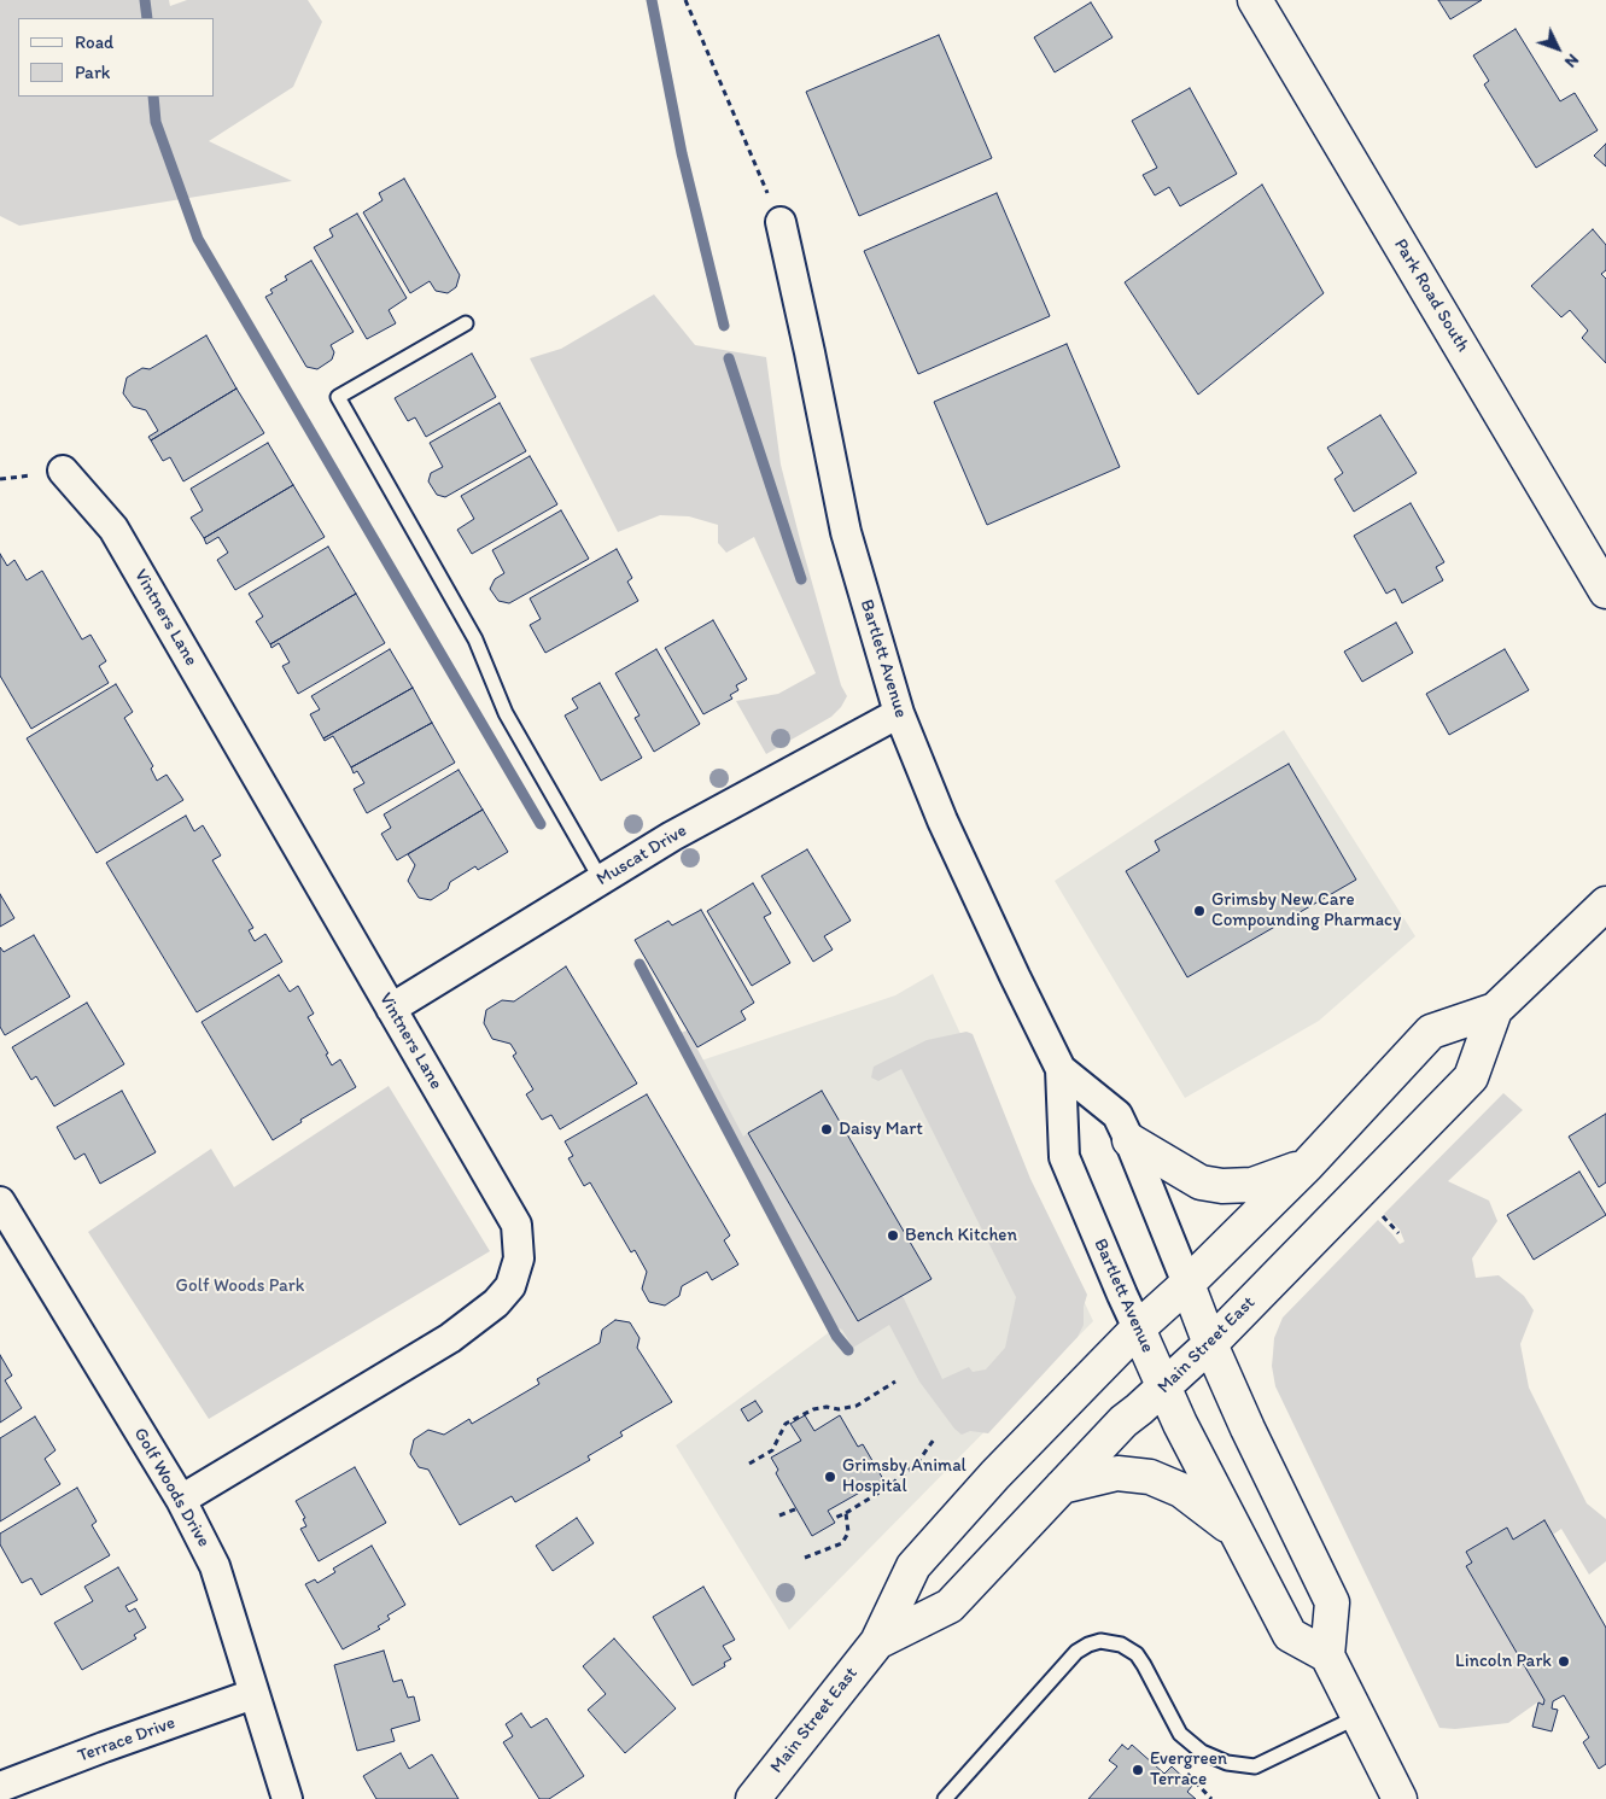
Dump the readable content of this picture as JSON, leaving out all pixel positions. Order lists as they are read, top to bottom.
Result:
{
  "streets": {
    "main road": ["Park Road South", "Bartlett Avenue", "Main Street East"],
    "street": [
      "Vintners Lane",
      "Muscat Drive",
      "Golf Woods Drive",
      "Terrace Drive"
    ]
  },
  "crossings": [
    ["Vintners Lane", "Muscat Drive"],
    ["Vintners Lane", "Golf Woods Drive"],
    ["Bartlett Avenue", "Muscat Drive"],
    ["Bartlett Avenue", "Main Street East"],
    ["Golf Woods Drive", "Terrace Drive"]
  ],
  "parks": ["Golf Woods Park"],
  "places": [
    "Grimsby New Care Compounding Pharmacy",
    "Daisy Mart",
    "Bench Kitchen",
    "Grimsby Animal Hospital",
    "Lincoln Park",
    "Evergreen Terrace"
  ],
  "legend": ["Road", "Park"],
  "north": "bottom right"
}
